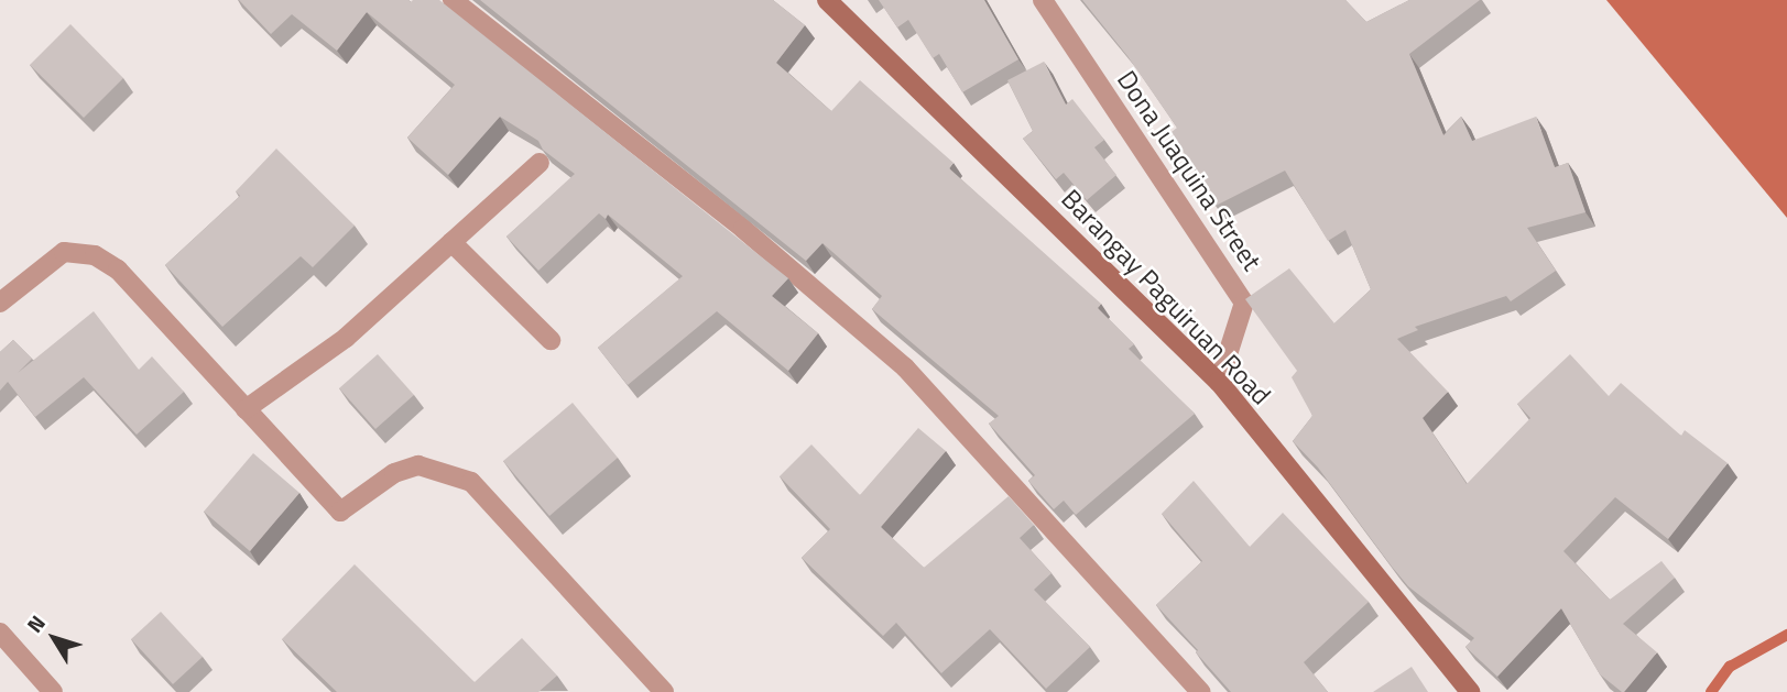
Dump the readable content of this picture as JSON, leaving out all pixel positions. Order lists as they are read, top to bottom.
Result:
{
  "streets": {
    "street": ["Dona Juaquina Street", "Barangay Paguiruan Road"]
  },
  "crossings": [
    ["Dona Juaquina Street", "Barangay Paguiruan Road"]
  ],
  "north": "top left"
}
